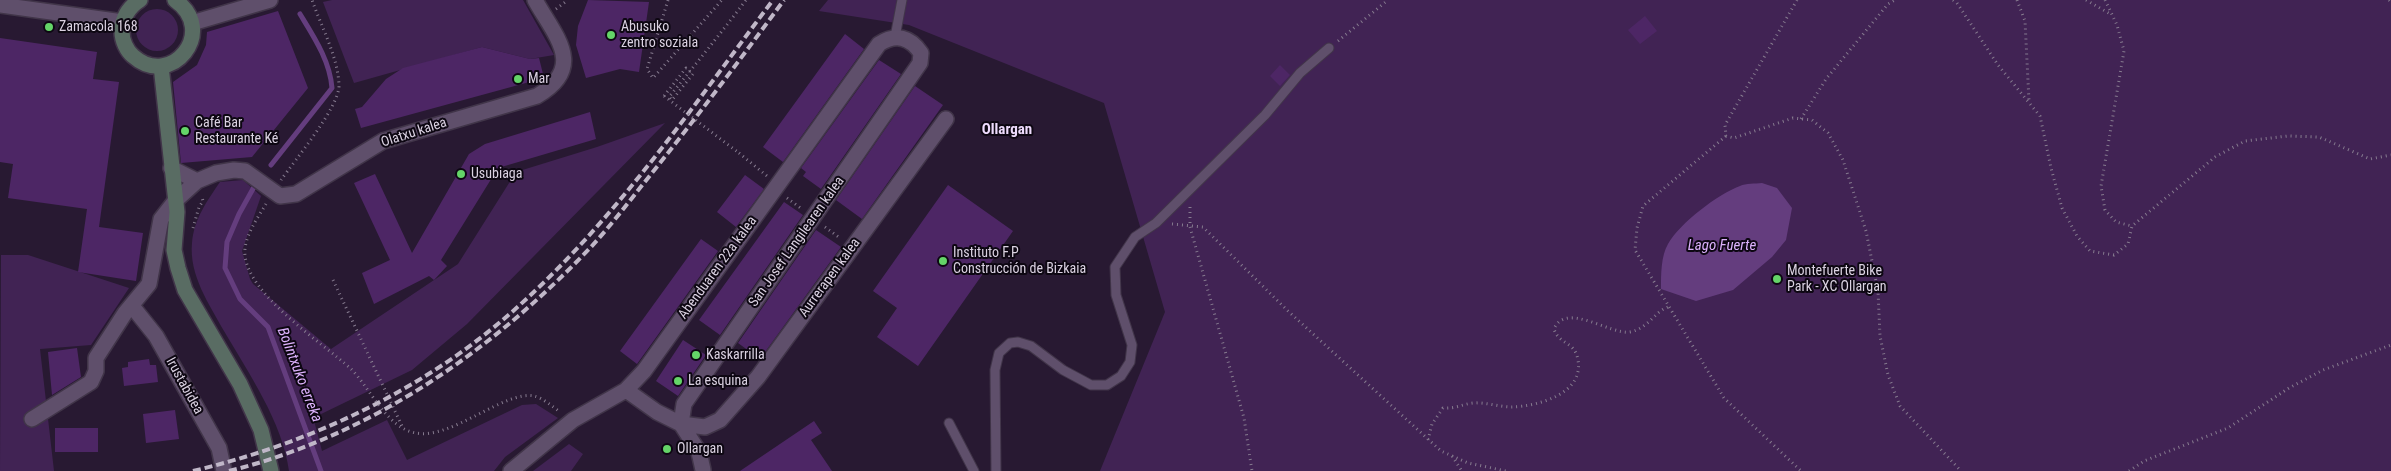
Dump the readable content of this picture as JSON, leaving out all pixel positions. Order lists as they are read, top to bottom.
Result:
{
  "streets": {
    "street": [
      "Olatxu kalea",
      "San Josef Langilearen kalea",
      "Abenduaren 22a kalea",
      "Aurrerapen kalea",
      "Irustabidea"
    ]
  },
  "crossings": [
    ["San Josef Langilearen kalea", "Abenduaren 22a kalea"],
    ["San Josef Langilearen kalea", "Aurrerapen kalea"]
  ],
  "districts": ["Ollargan"],
  "water": ["Lago Fuerte", "Bolintxuko erreka"],
  "places": [
    "Zamacola 168",
    "Abusuko zentro soziala",
    "Mar",
    "Café Bar Restaurante Ké",
    "Usubiaga",
    "Instituto F.P Construcción de Bizkaia",
    "Montefuerte Bike Park - XC Ollargan",
    "Kaskarrilla",
    "La esquina",
    "Ollargan"
  ]
}
